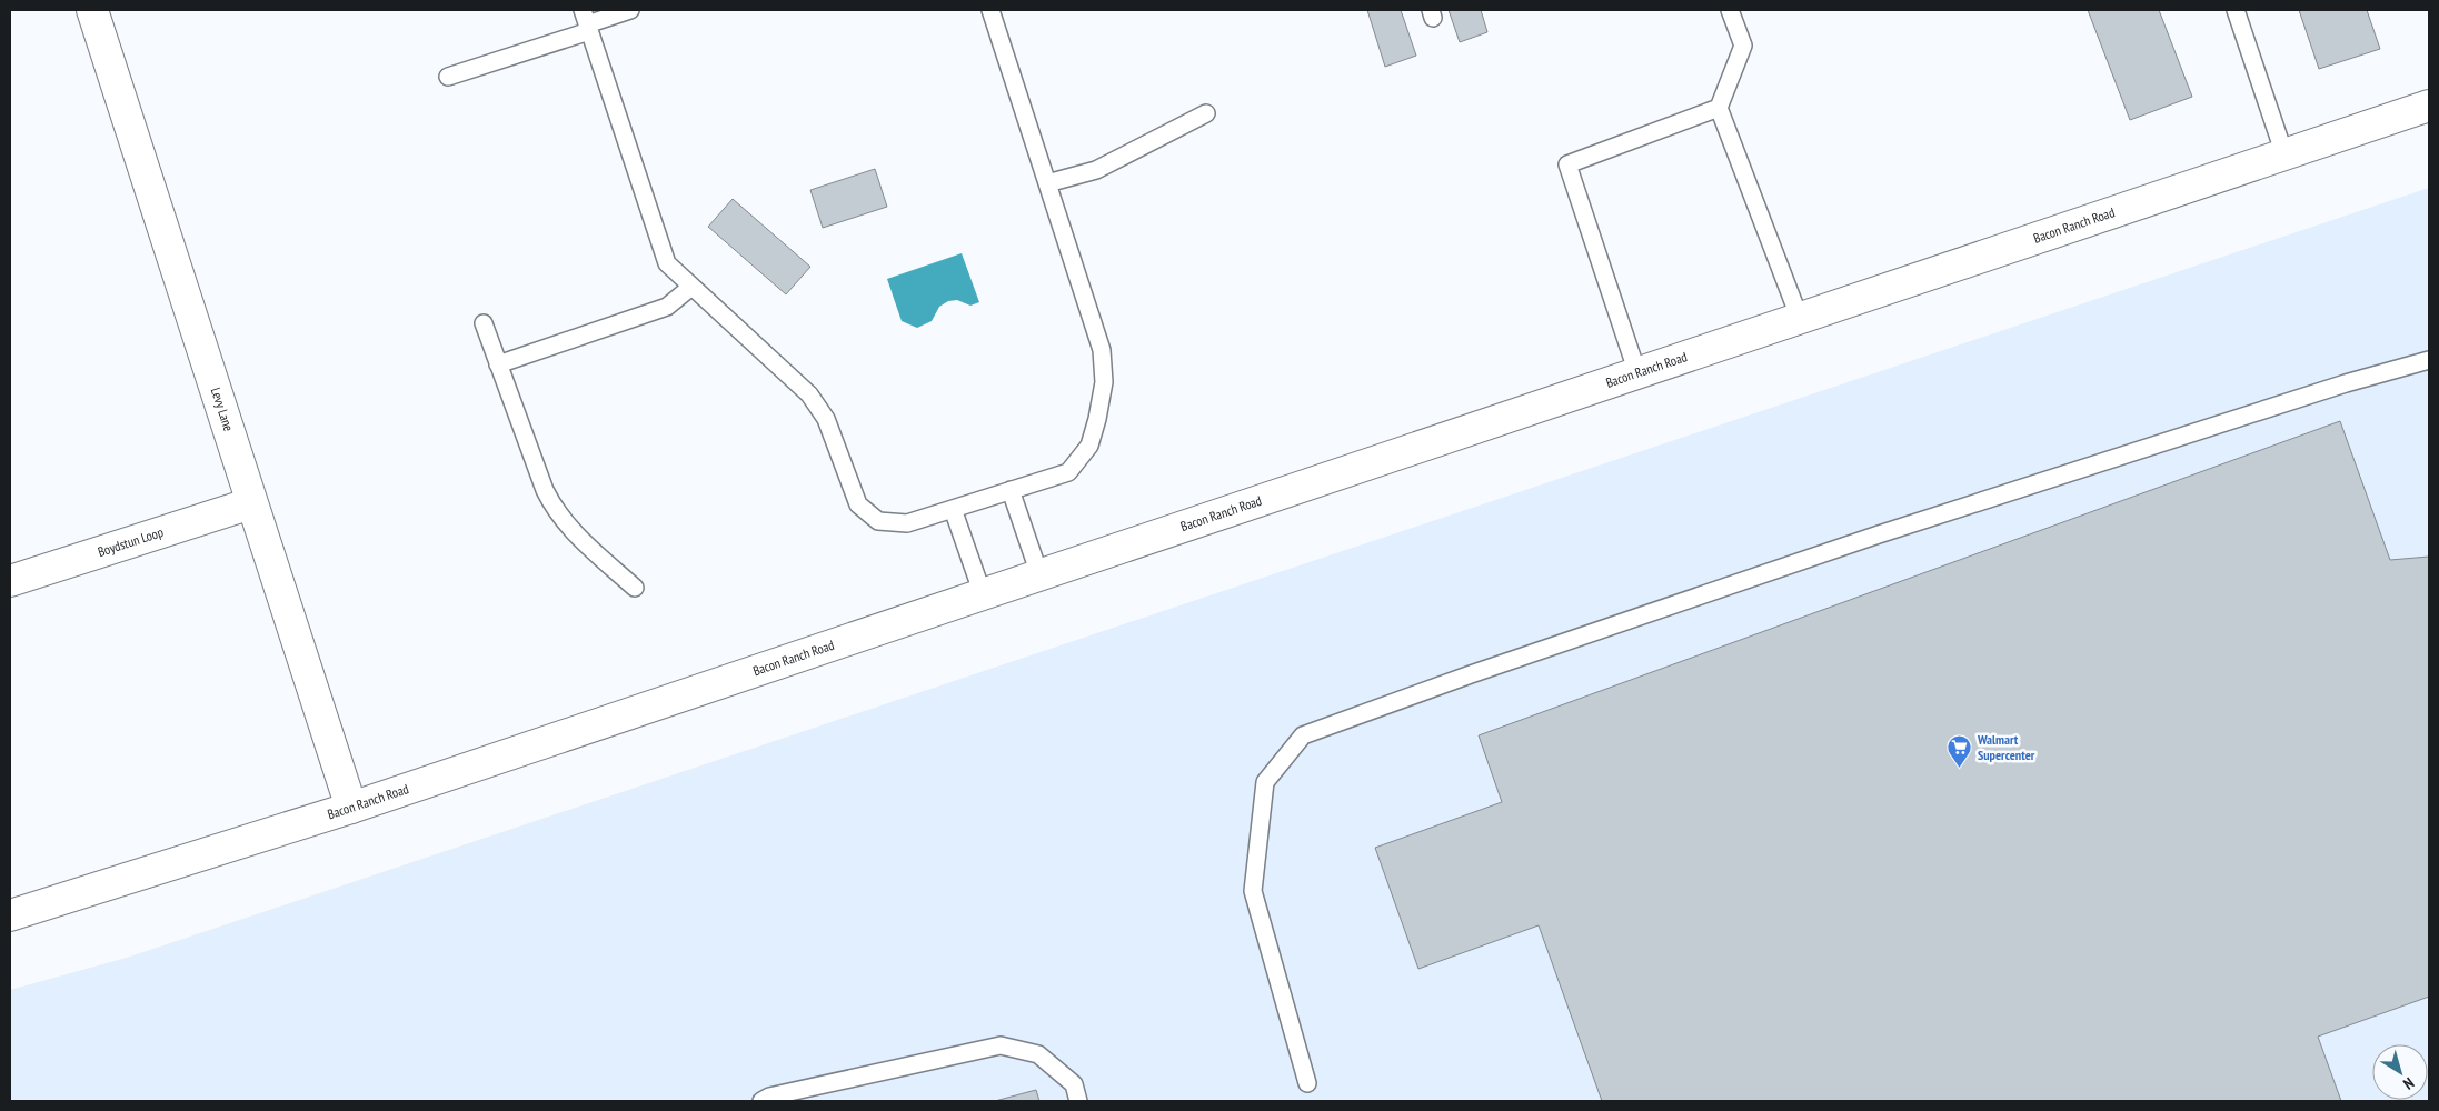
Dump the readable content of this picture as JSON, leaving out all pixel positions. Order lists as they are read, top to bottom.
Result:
{
  "streets": {
    "street": ["Bacon Ranch Road", "Levy Lane", "Boydstun Loop"]
  },
  "crossings": [
    ["Bacon Ranch Road", "Levy Lane"],
    ["Levy Lane", "Boydstun Loop"]
  ],
  "places": {
    "supermarket": ["Walmart Supercenter"]
  },
  "north": "bottom right"
}
